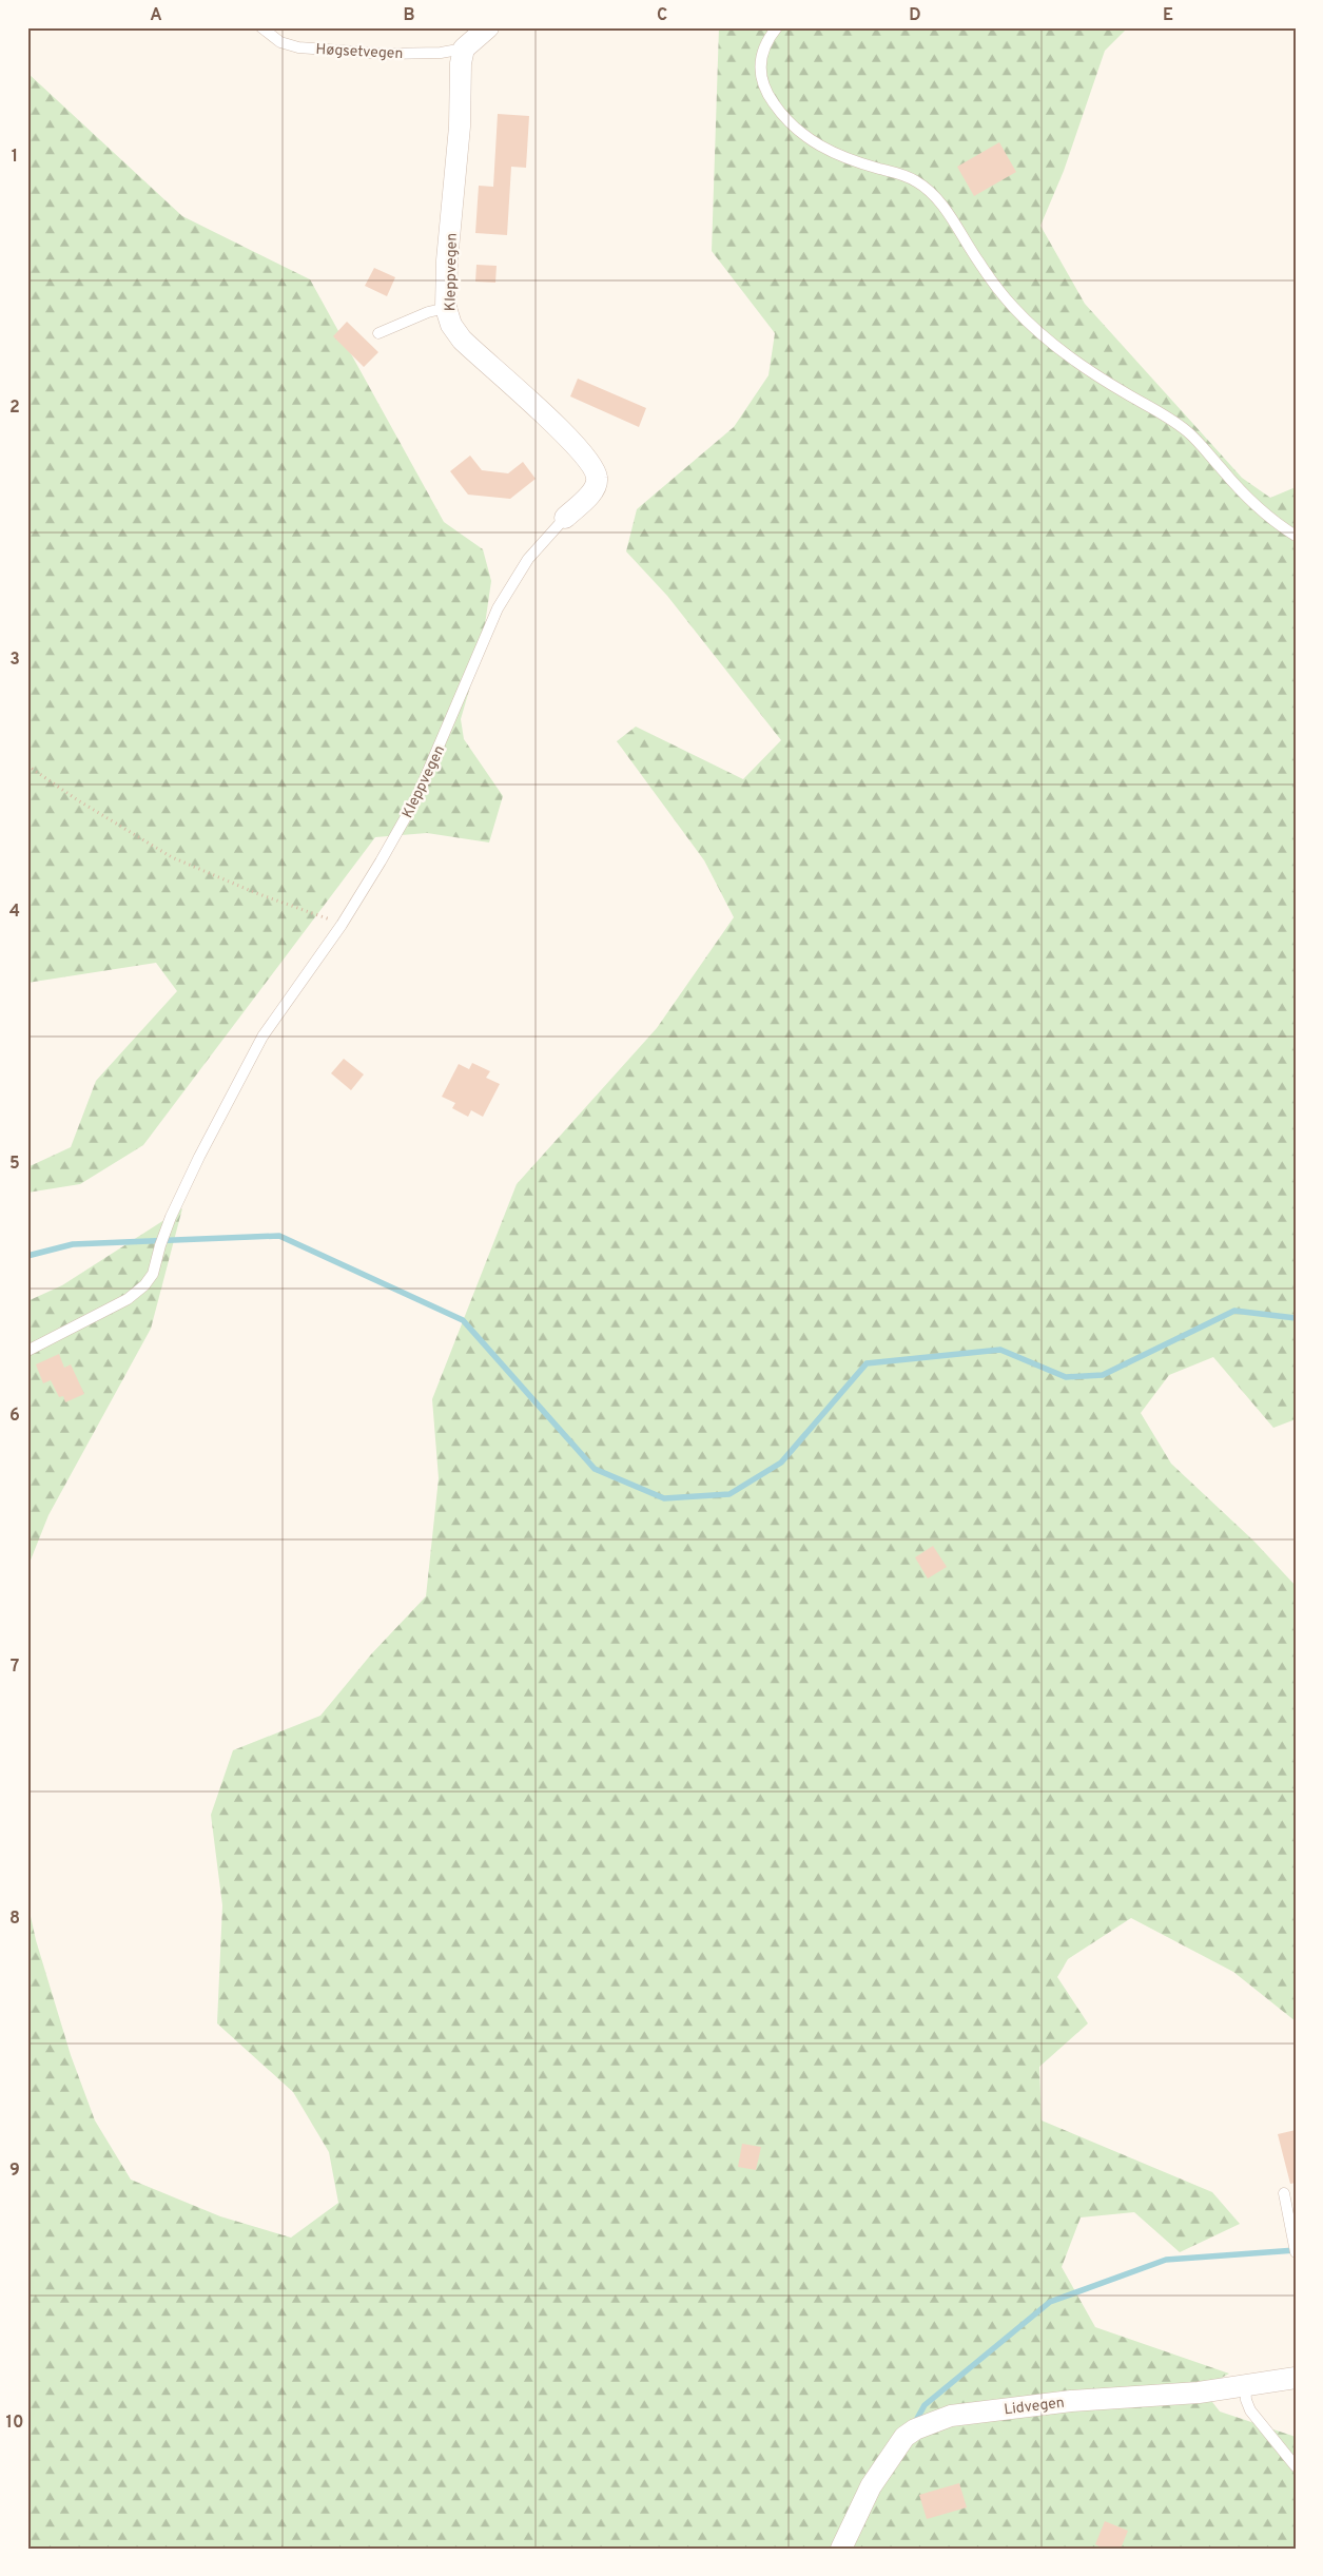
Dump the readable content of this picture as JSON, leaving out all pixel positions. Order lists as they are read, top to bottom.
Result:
{
  "streets": {
    "street": ["Kleppvegen", "Lidvegen"],
    "lane": ["Høgsetvegen"]
  },
  "crossings": [
    ["Høgsetvegen", "Kleppvegen"]
  ],
  "grid": {
    "columns": [
      "A",
      "B",
      "C",
      "D",
      "E"
    ],
    "rows": [
      "1",
      "2",
      "3",
      "4",
      "5",
      "6",
      "7",
      "8",
      "9",
      "10"
    ]
  }
}
